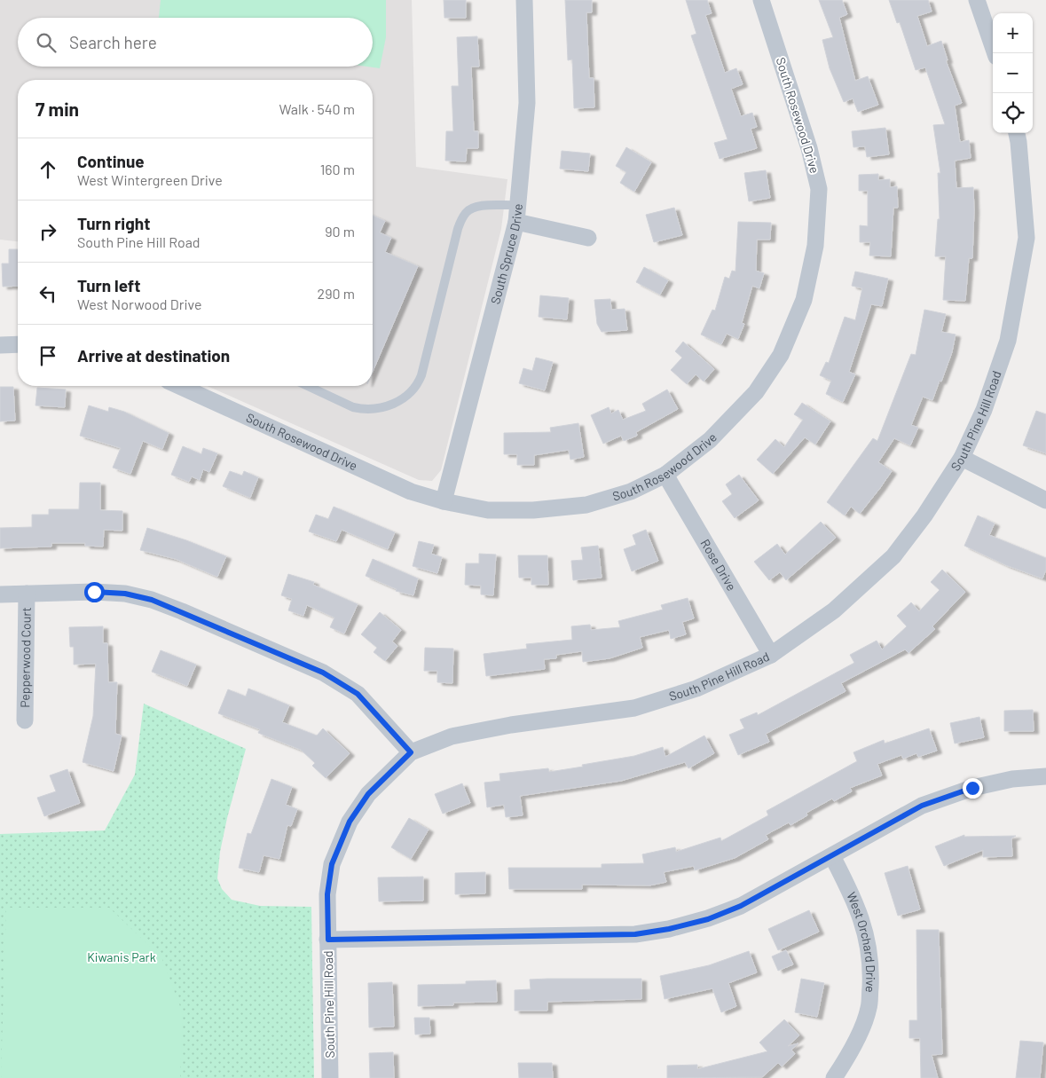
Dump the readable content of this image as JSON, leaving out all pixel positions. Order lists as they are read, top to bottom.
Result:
{
  "streets": {
    "street": [
      "South Rosewood Drive",
      "South Spruce Drive",
      "South Pine Hill Road",
      "Rose Drive",
      "Pepperwood Court",
      "West Orchard Drive"
    ]
  },
  "crossings": [
    ["South Rosewood Drive", "South Spruce Drive"],
    ["South Rosewood Drive", "Rose Drive"],
    ["South Pine Hill Road", "Rose Drive"]
  ],
  "parks": ["Kiwanis Park"],
  "page": {
    "map_buttons": ["+", "−"],
    "search": "Search here",
    "heading": ["7 min", "Walk · 540 m"],
    "list": [
      ["Continue", "West Wintergreen Drive", "160 m"],
      ["Turn right", "South Pine Hill Road", "90 m"],
      ["Turn left", "West Norwood Drive", "290 m"],
      "Arrive at destination"
    ]
  }
}
